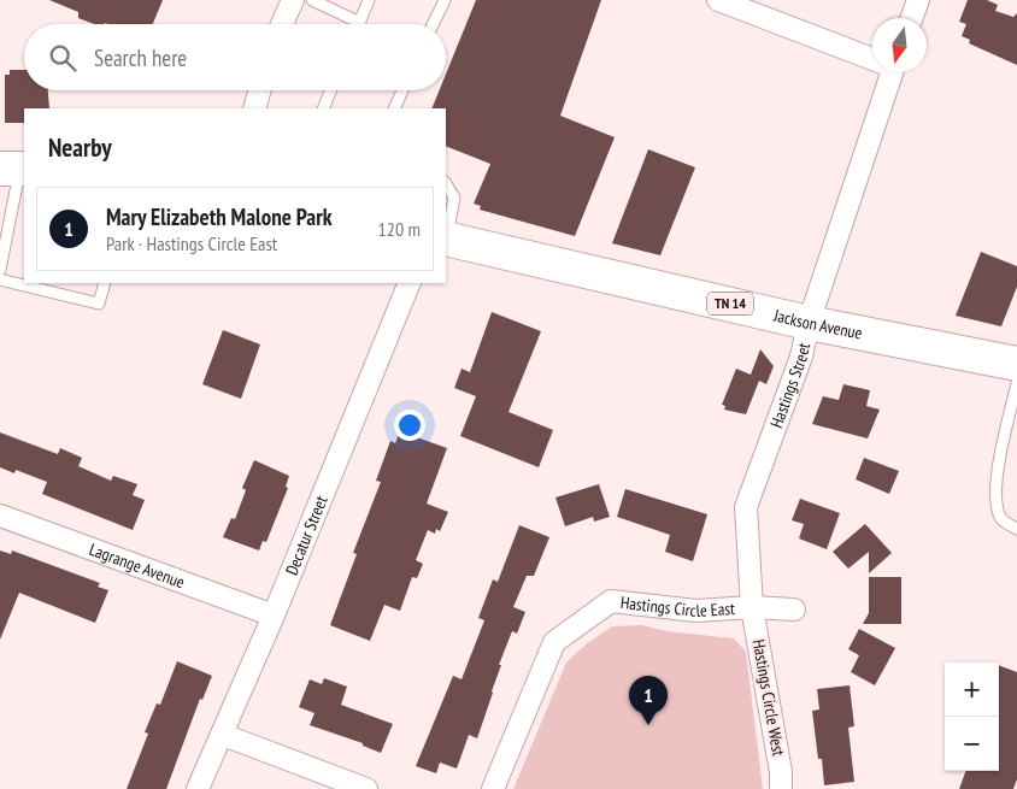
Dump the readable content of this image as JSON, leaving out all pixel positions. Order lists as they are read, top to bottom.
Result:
{
  "streets": {
    "main road": ["TN 14", "Jackson Avenue"],
    "street": [
      "Hastings Street",
      "Decatur Street",
      "Lagrange Avenue",
      "Hastings Circle East",
      "Hastings Circle West"
    ]
  },
  "crossings": [
    ["Jackson Avenue", "Hastings Street"],
    ["Hastings Street", "Hastings Circle East"],
    ["Hastings Street", "Hastings Circle West"],
    ["Decatur Street", "Lagrange Avenue"],
    ["Hastings Circle East", "Hastings Circle West"]
  ],
  "north": "bottom",
  "page": {
    "search": "Search here",
    "heading": "Nearby",
    "list": [
      {
        "mark": "1",
        "name": "Mary Elizabeth Malone Park",
        "note": "Park · Hastings Circle East",
        "value": "120 m"
      }
    ],
    "map_buttons": ["+", "−"],
    "pins": "1"
  }
}
